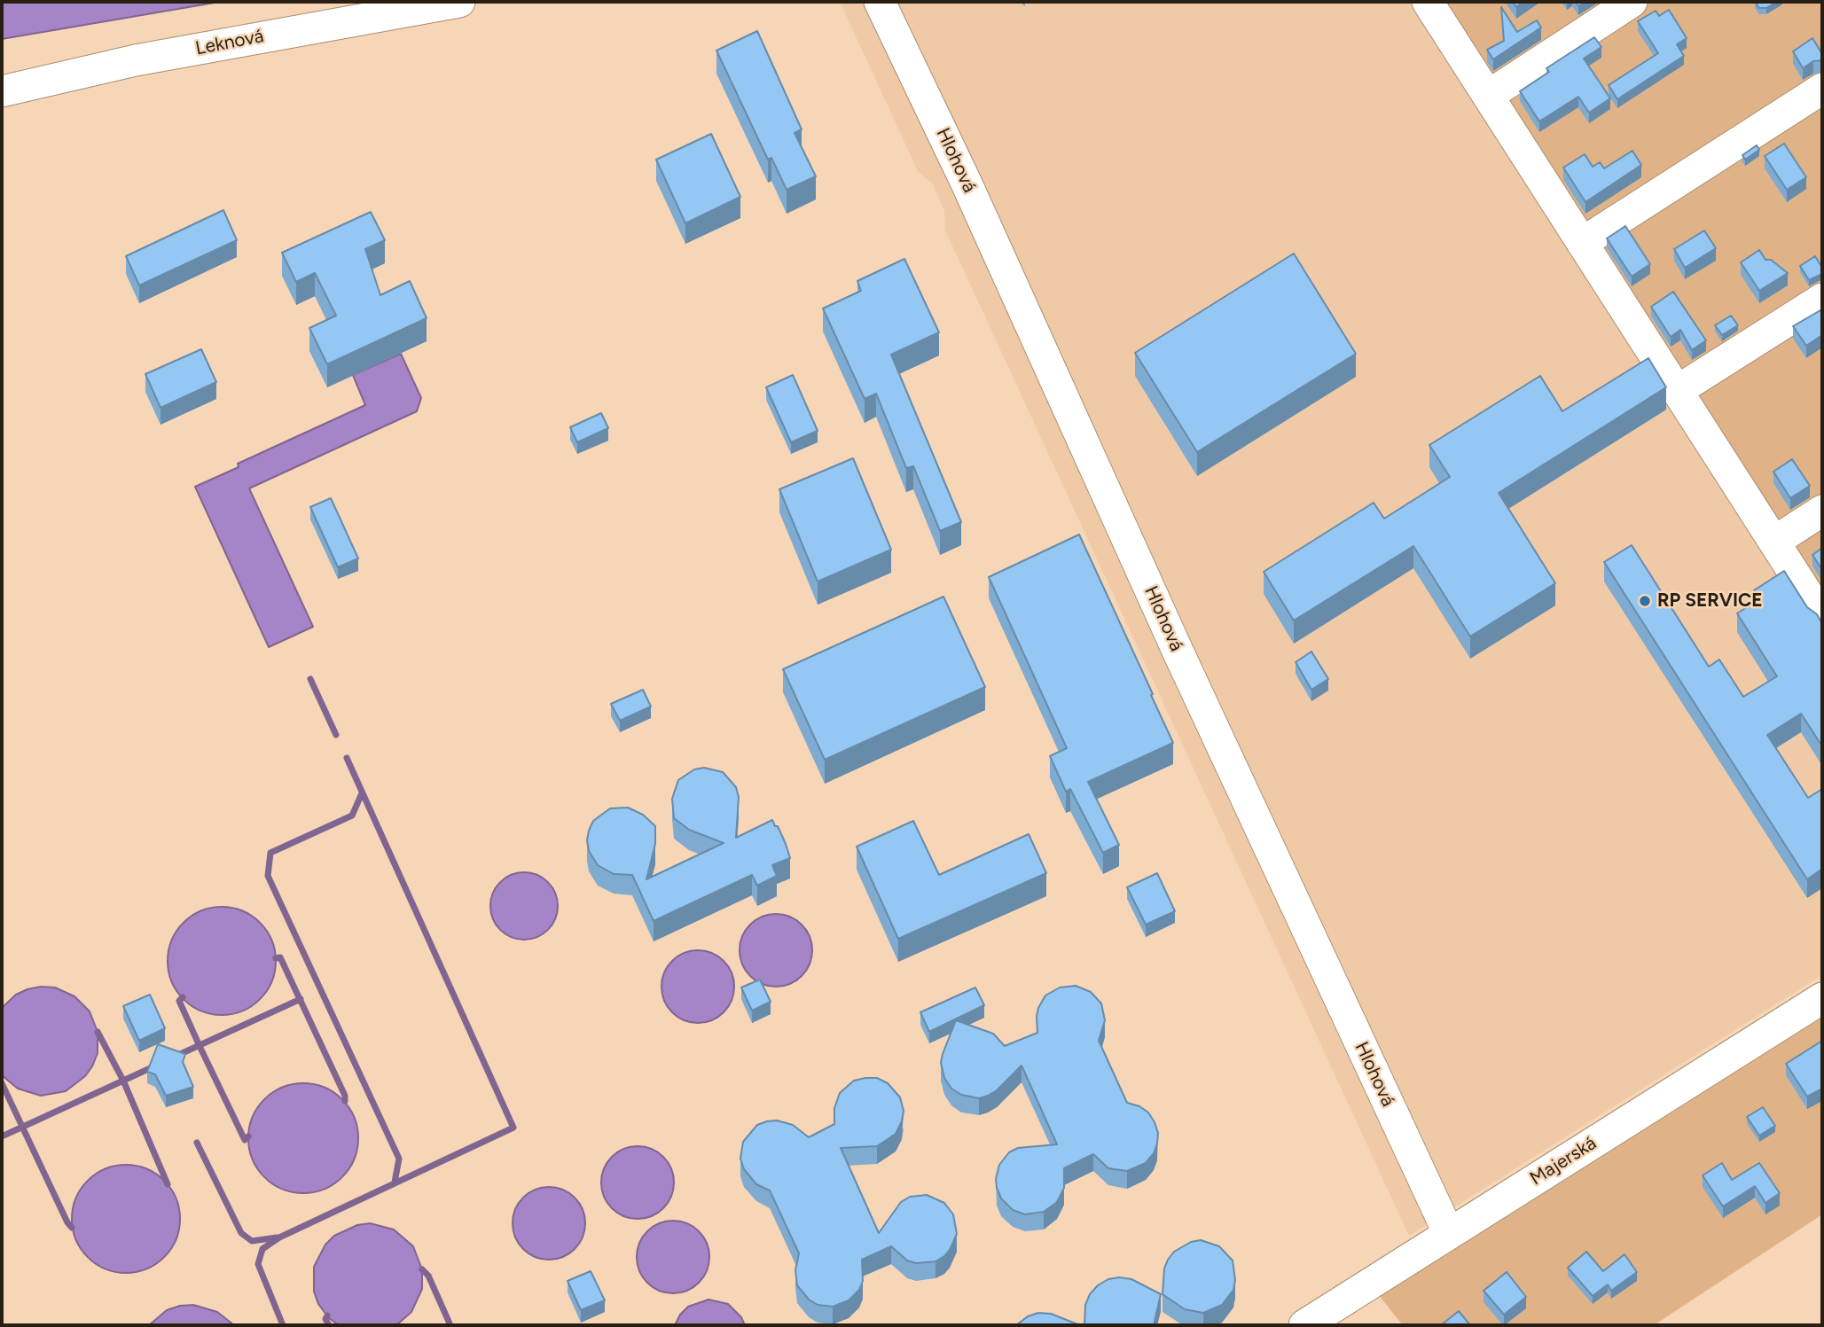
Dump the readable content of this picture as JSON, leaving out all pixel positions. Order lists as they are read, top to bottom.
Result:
{
  "streets": {
    "street": ["Leknová", "Hlohová", "Majerská"]
  },
  "crossings": [
    ["Hlohová", "Majerská"]
  ],
  "places": ["RP SERVICE"]
}
